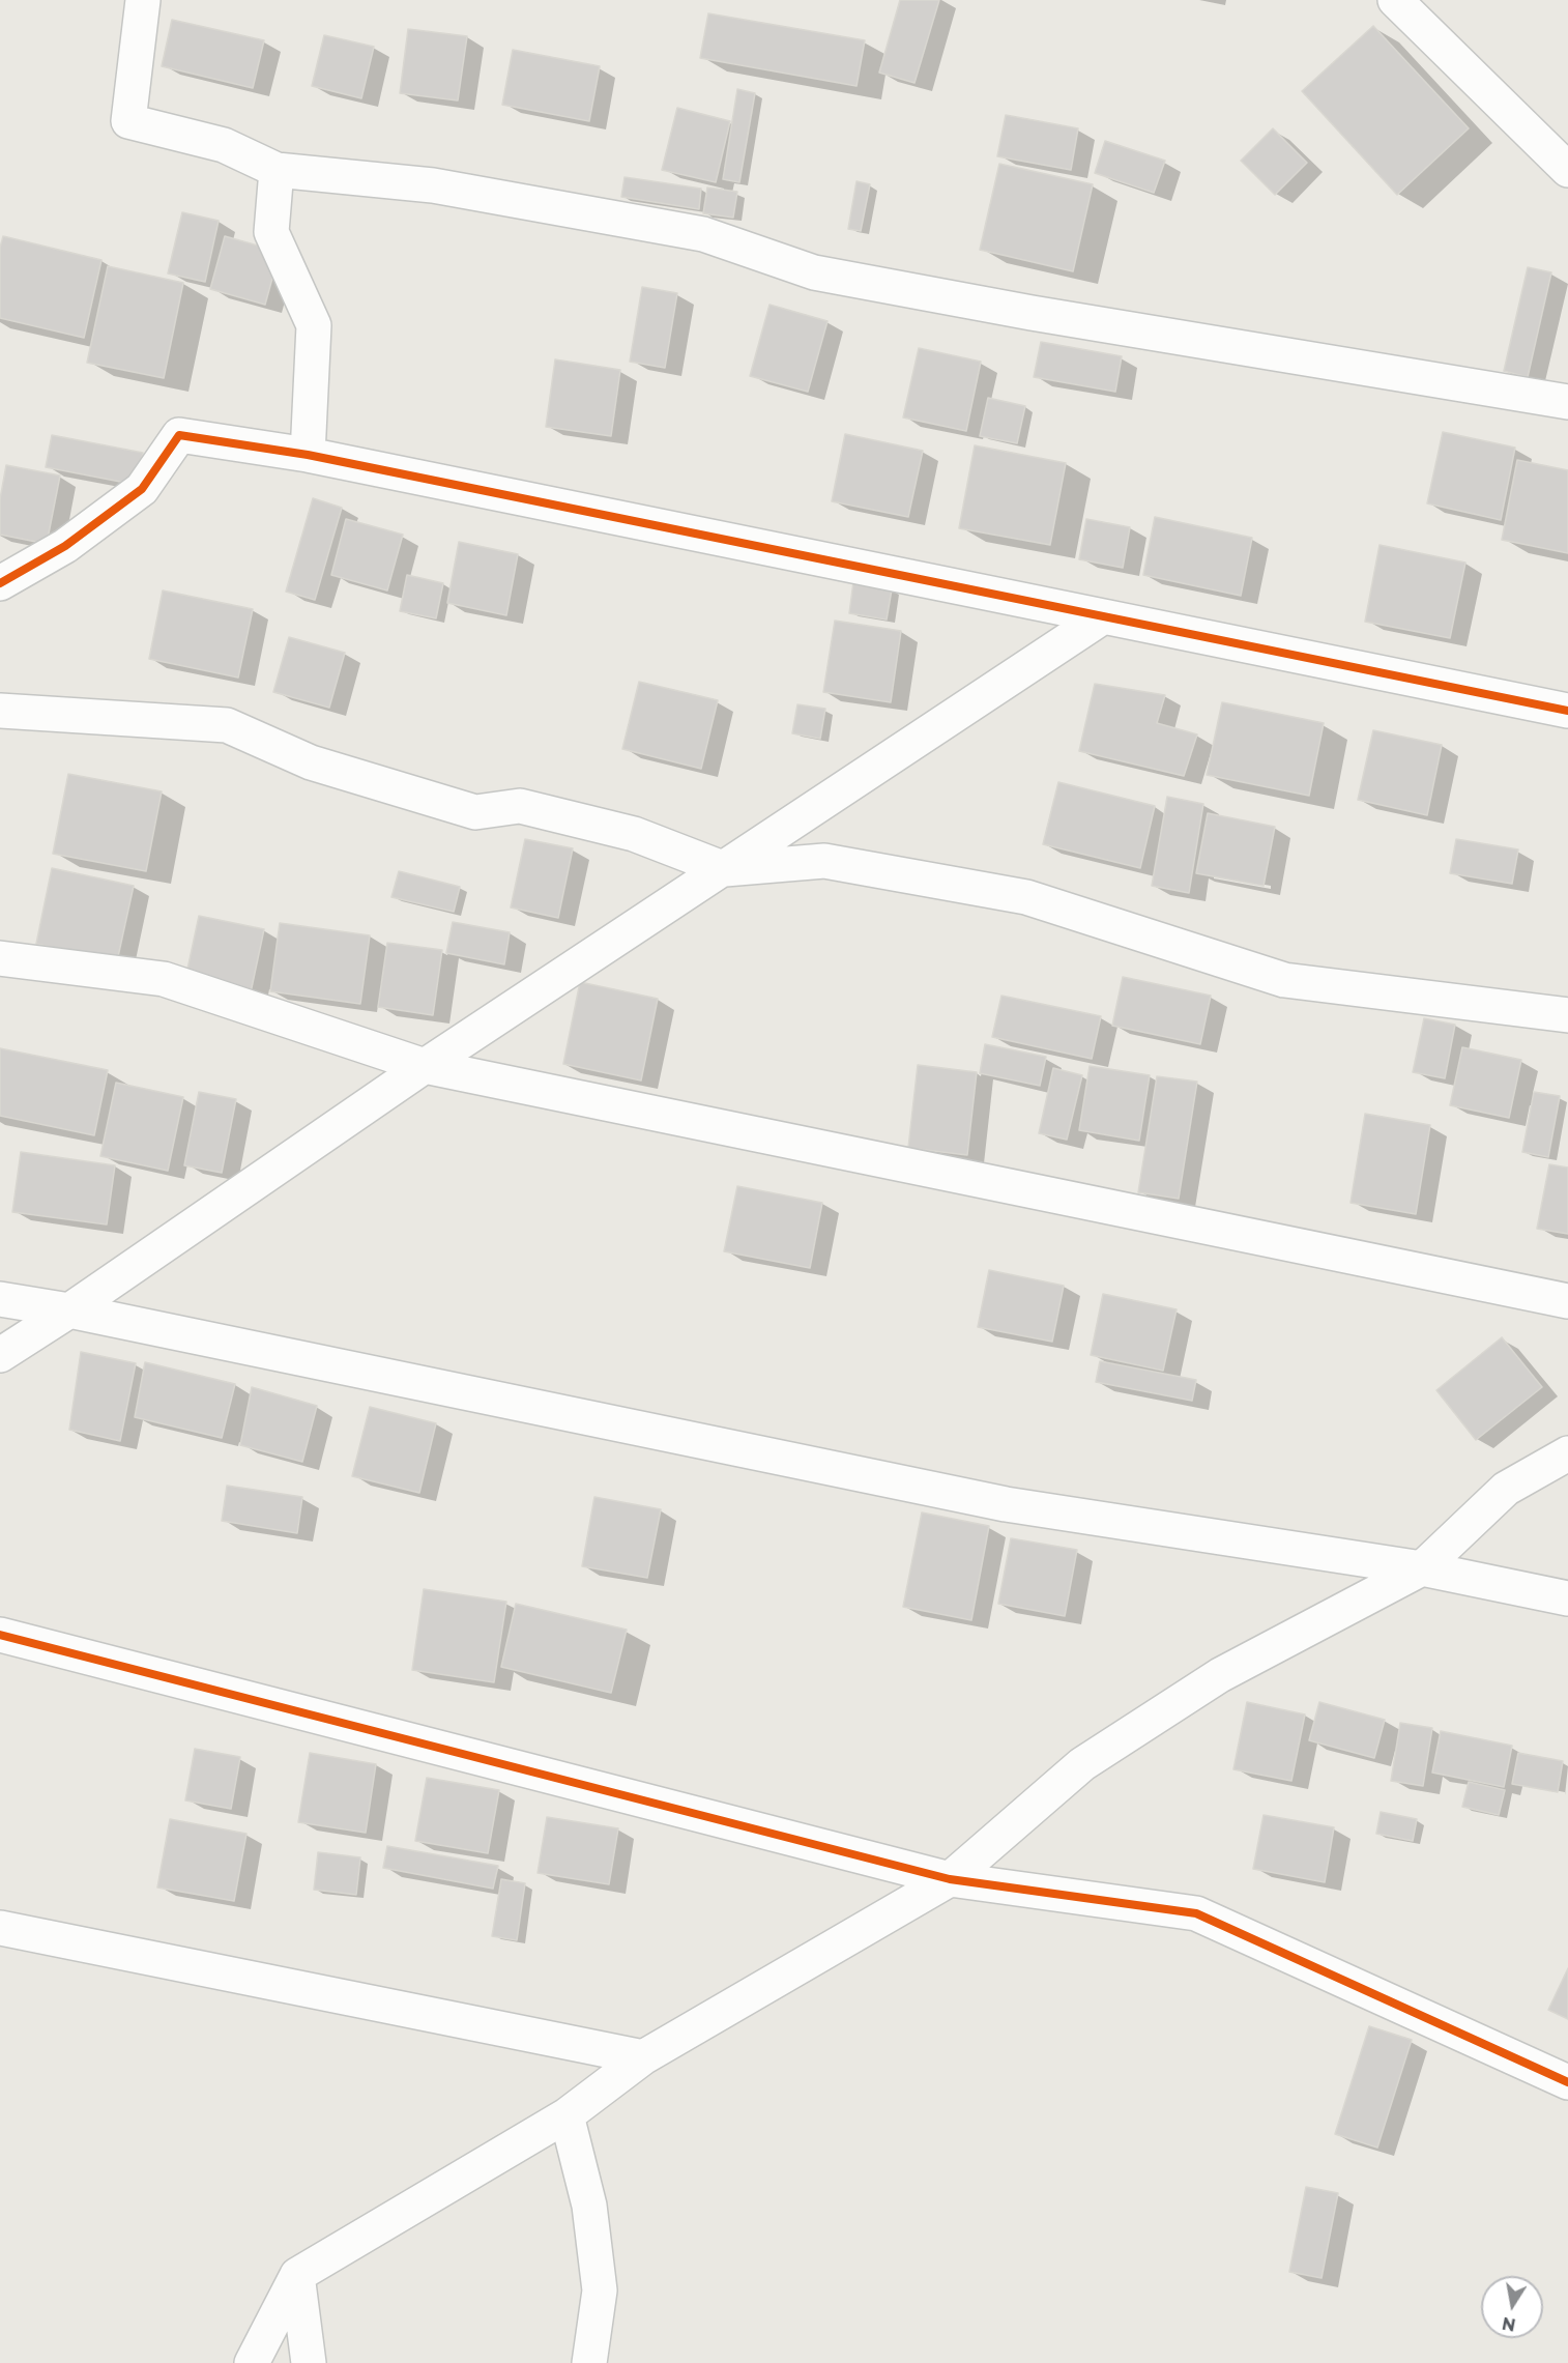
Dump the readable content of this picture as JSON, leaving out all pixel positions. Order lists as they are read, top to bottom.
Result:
{
  "north": "bottom"
}
